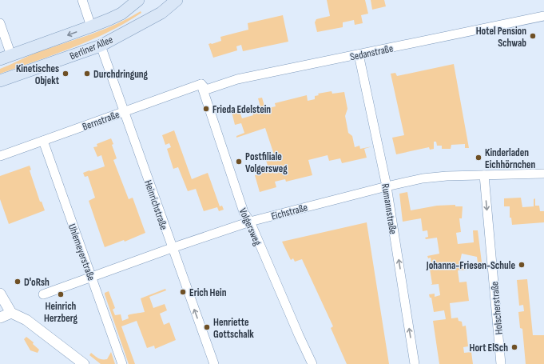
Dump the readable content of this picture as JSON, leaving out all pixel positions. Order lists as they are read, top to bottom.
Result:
{
  "streets": {
    "main road": ["Berliner Allee"],
    "street": [
      "Sedanstraße",
      "Bernstraße",
      "Heinrichstraße",
      "Rumannstraße",
      "Eichstraße",
      "Volgersweg",
      "Uhlemeyerstraße",
      "Holscherstraße"
    ]
  },
  "crossings": [
    ["Berliner Allee", "Heinrichstraße"],
    ["Sedanstraße", "Bernstraße"],
    ["Sedanstraße", "Rumannstraße"],
    ["Sedanstraße", "Volgersweg"],
    ["Bernstraße", "Heinrichstraße"],
    ["Bernstraße", "Volgersweg"],
    ["Bernstraße", "Uhlemeyerstraße"],
    ["Heinrichstraße", "Eichstraße"],
    ["Rumannstraße", "Eichstraße"],
    ["Eichstraße", "Volgersweg"],
    ["Eichstraße", "Uhlemeyerstraße"],
    ["Eichstraße", "Holscherstraße"]
  ],
  "one_way": ["Heinrichstraße", "Rumannstraße", "Holscherstraße"],
  "places": [
    "Hotel Pension Schwab",
    "Kinetisches Objekt",
    "Durchdringung",
    "Frieda Edelstein",
    "Kinderladen Eichhörnchen",
    "Postfiliale Volgersweg",
    "Johanna-Friesen-Schule",
    "D'oRsh",
    "Erich Hein",
    "Heinrich Herzberg",
    "Henriette Gottschalk",
    "Hort ElSch"
  ]
}
